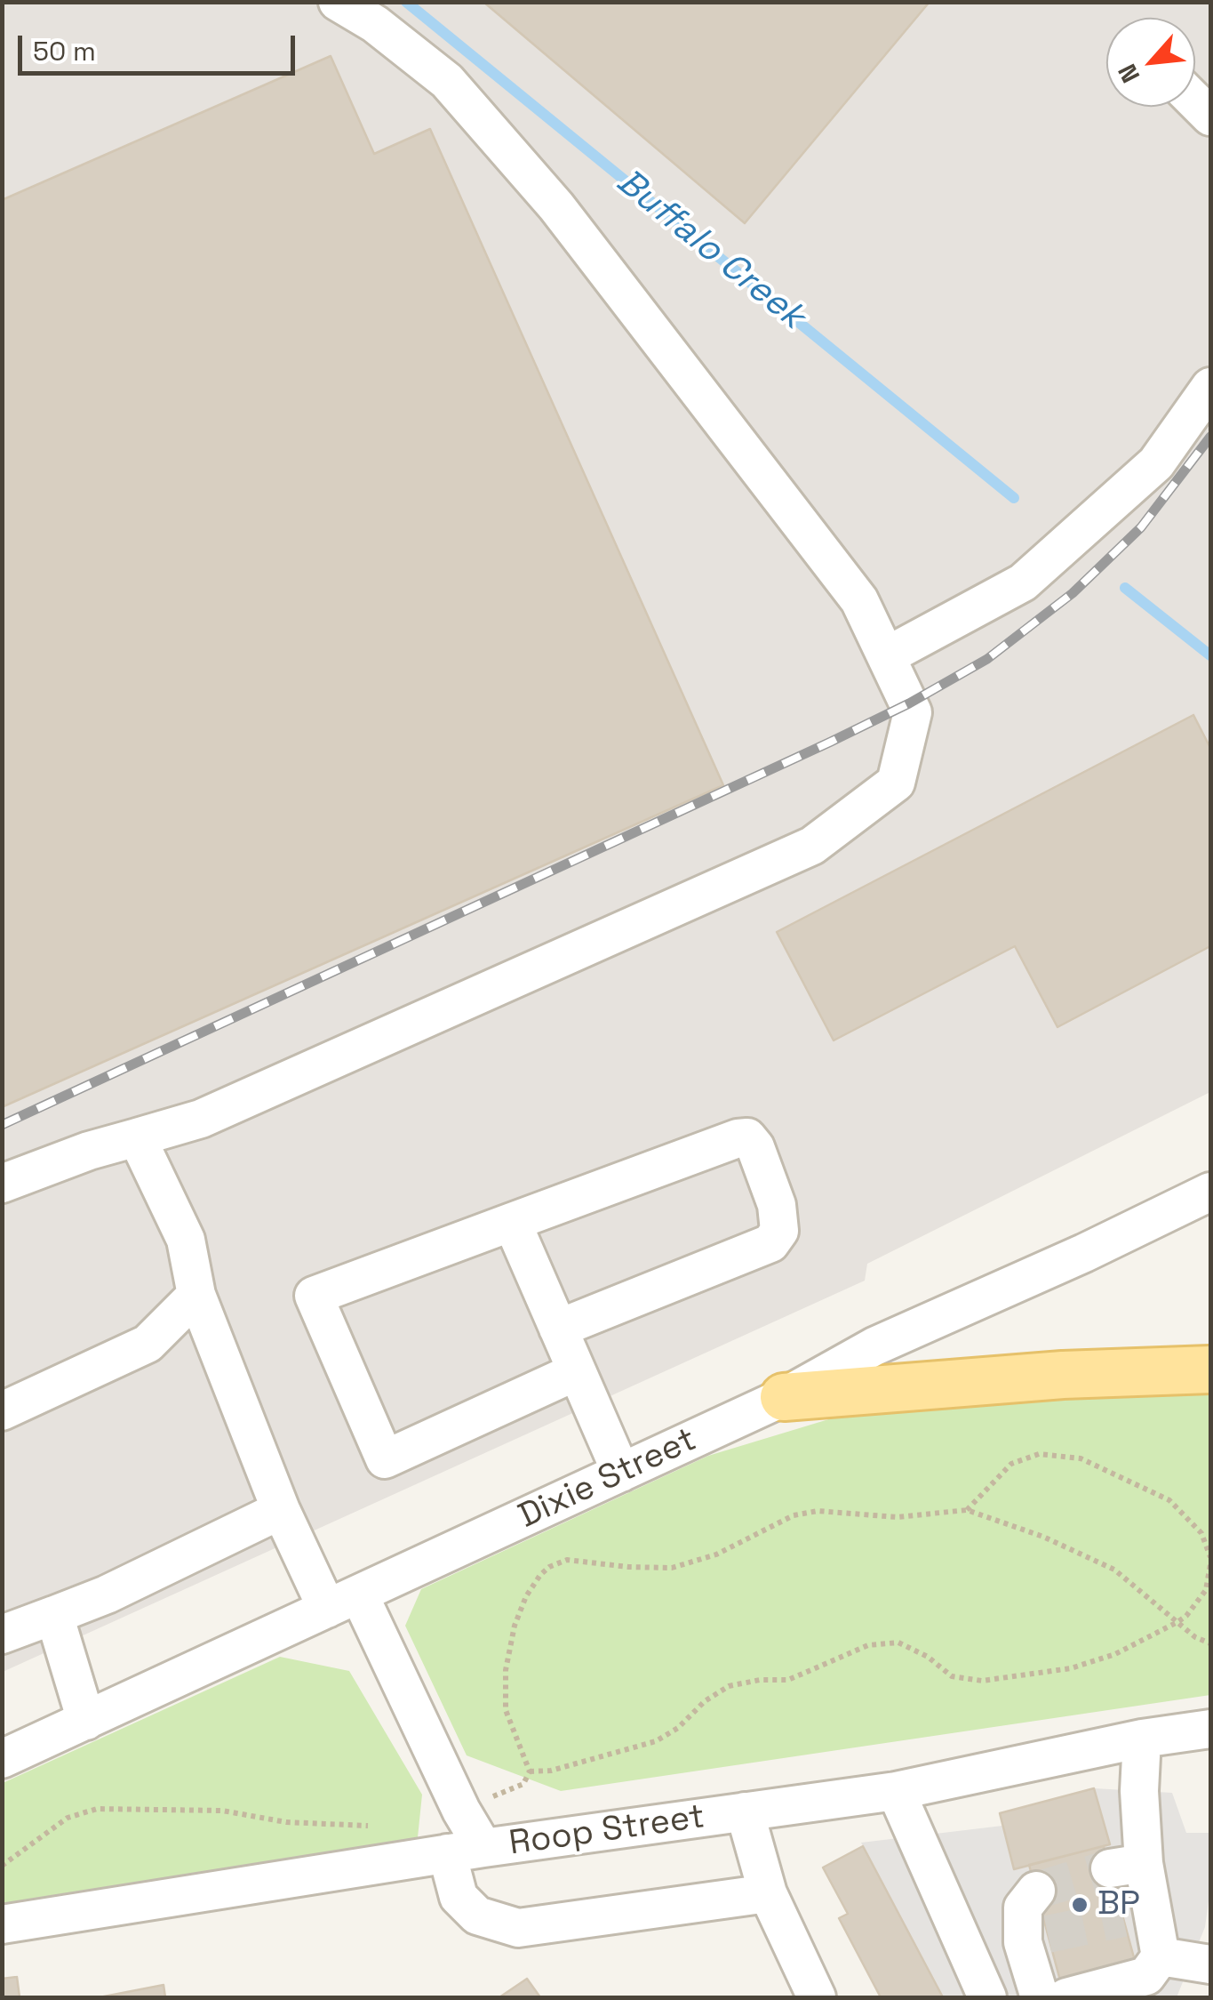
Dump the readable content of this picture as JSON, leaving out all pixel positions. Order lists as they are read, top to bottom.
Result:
{
  "streets": {
    "street": ["Dixie Street", "Roop Street"]
  },
  "water": ["Buffalo Creek"],
  "places": ["BP"],
  "scale_bar": "50 m",
  "north": "bottom left"
}
